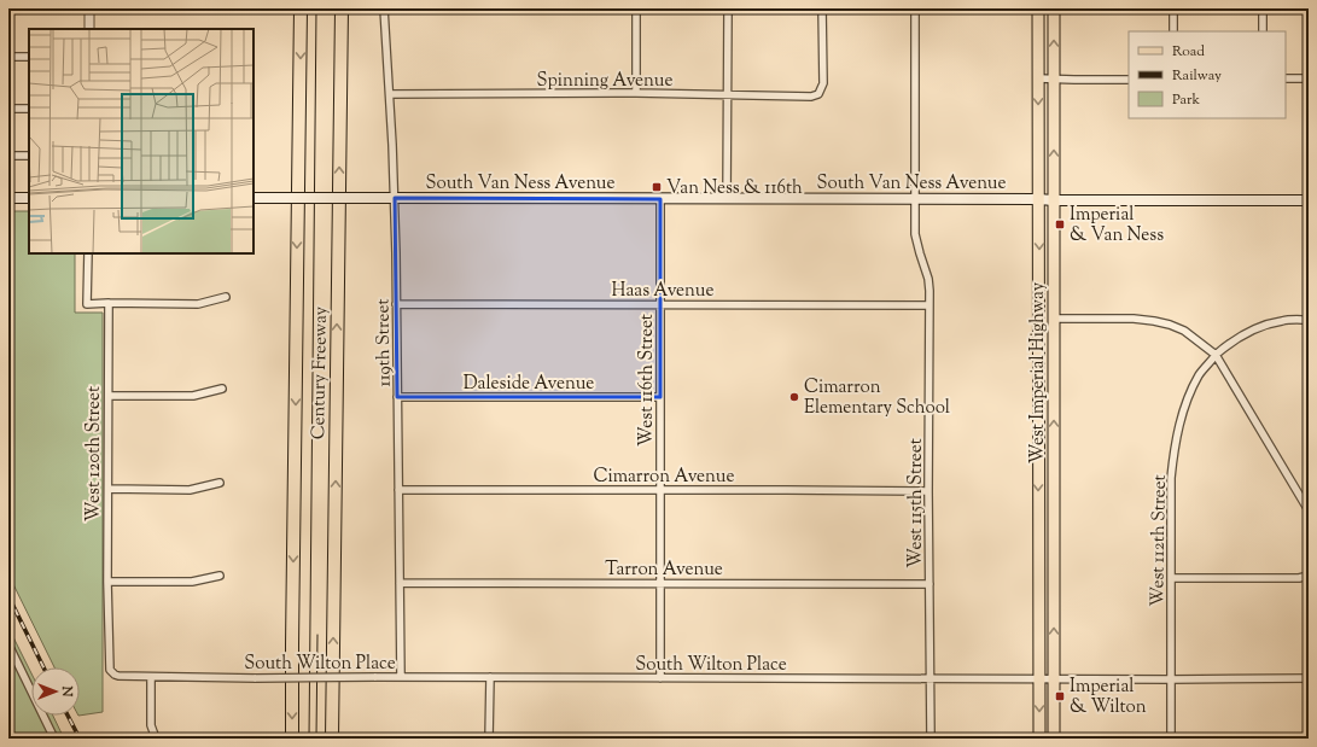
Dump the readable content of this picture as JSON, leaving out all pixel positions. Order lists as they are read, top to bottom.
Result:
{
  "streets": {
    "highway": ["Century Freeway"],
    "main road": ["South Van Ness Avenue", "West Imperial Highway"],
    "street": [
      "Spinning Avenue",
      "Haas Avenue",
      "119th Street",
      "West 116th Street",
      "Daleside Avenue",
      "West 120th Street",
      "Cimarron Avenue",
      "West 115th Street",
      "West 112th Street",
      "Tarron Avenue",
      "South Wilton Place"
    ]
  },
  "crossings": [
    ["Spinning Avenue", "119th Street"],
    ["South Van Ness Avenue", "119th Street"],
    ["South Van Ness Avenue", "West Imperial Highway"],
    ["South Van Ness Avenue", "West 116th Street"],
    ["South Van Ness Avenue", "West 115th Street"],
    ["Haas Avenue", "119th Street"],
    ["Haas Avenue", "West 116th Street"],
    ["Haas Avenue", "West 115th Street"],
    ["119th Street", "Daleside Avenue"],
    ["119th Street", "Cimarron Avenue"],
    ["119th Street", "Tarron Avenue"],
    ["119th Street", "South Wilton Place"],
    ["West Imperial Highway", "South Wilton Place"],
    ["West 116th Street", "Daleside Avenue"],
    ["West 116th Street", "Cimarron Avenue"],
    ["West 116th Street", "Tarron Avenue"],
    ["West 116th Street", "South Wilton Place"],
    ["West 120th Street", "South Wilton Place"],
    ["Cimarron Avenue", "West 115th Street"],
    ["West 115th Street", "Tarron Avenue"],
    ["West 115th Street", "South Wilton Place"],
    ["West 112th Street", "South Wilton Place"]
  ],
  "places": {
    "transit": ["Van Ness & 116th", "Imperial & Van Ness", "Imperial & Wilton"],
    "other": ["Cimarron Elementary School"]
  },
  "legend": ["Road", "Railway", "Park"],
  "north": "right"
}
